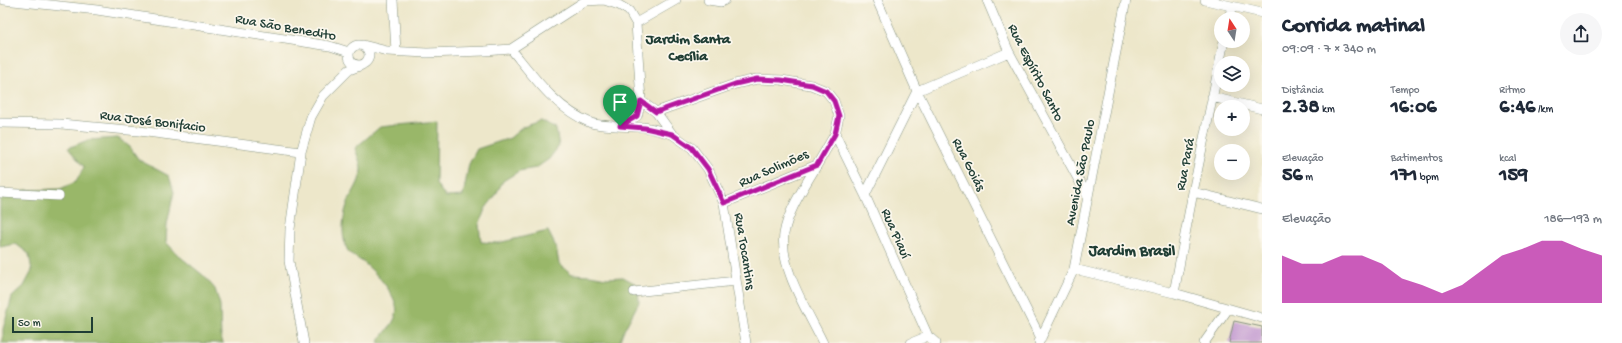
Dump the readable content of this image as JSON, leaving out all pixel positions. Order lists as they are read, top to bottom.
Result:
{
  "streets": {
    "street": [
      "Rua São Benedito",
      "Rua Espírito Santo",
      "Rua José Bonifacio",
      "Rua Goiás",
      "Rua Pará",
      "Rua Solimões",
      "Avenida São Paulo",
      "Rua Piauí",
      "Rua Tocantins"
    ]
  },
  "crossings": [
    ["Rua Espírito Santo", "Avenida São Paulo"],
    ["Rua Goiás", "Avenida São Paulo"],
    ["Rua Solimões", "Rua Piauí"],
    ["Rua Solimões", "Rua Tocantins"]
  ],
  "districts": ["Jardim Santa Cecília", "Jardim Brasil"],
  "scale_bar": "50 m",
  "north": "top",
  "page": {
    "heading": ["Corrida matinal", "09:09 · 7 × 340 m"],
    "map_buttons": ["+", "−"],
    "stats": [
      ["Distância", "2.38 km"],
      ["Tempo", "16:06"],
      ["Ritmo", "6:46 /km"],
      ["Elevação", "56 m"],
      ["Batimentos", "171 bpm"],
      ["kcal", "159"]
    ],
    "chart": ["Elevação", "186–193 m"],
    "scale": "50 m"
  }
}
